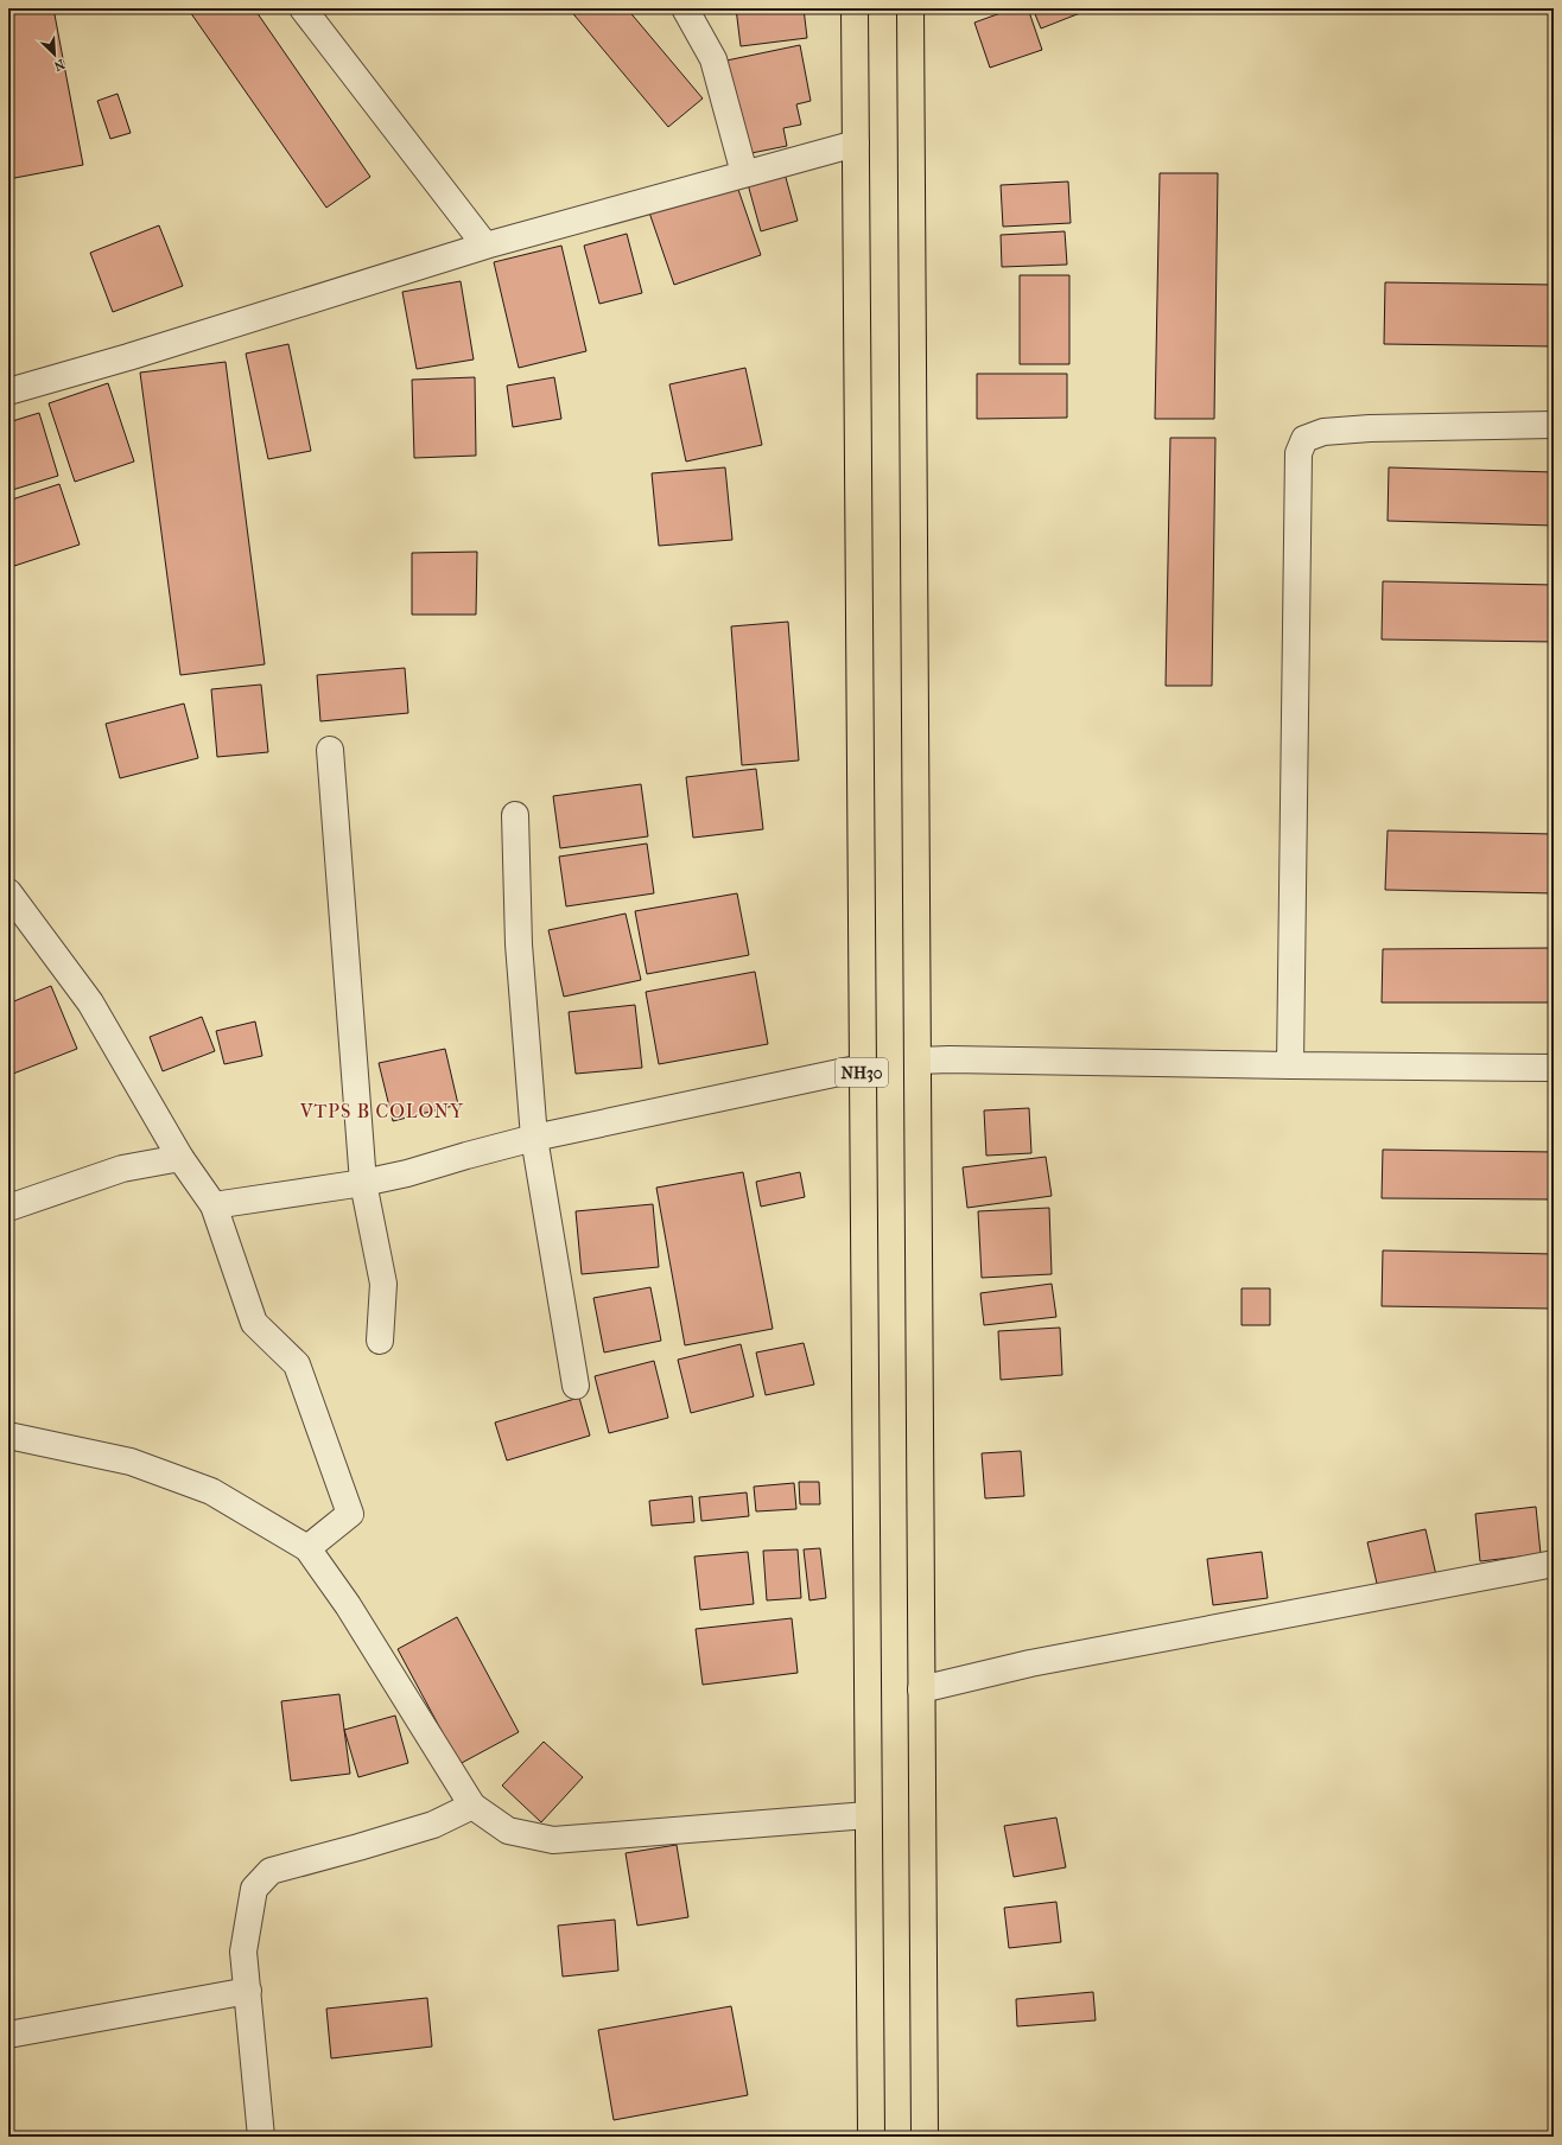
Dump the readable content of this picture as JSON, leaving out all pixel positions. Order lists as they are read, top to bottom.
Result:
{
  "streets": {
    "highway": ["NH30"]
  },
  "districts": ["VTPS B COLONY"],
  "north": "bottom right"
}
